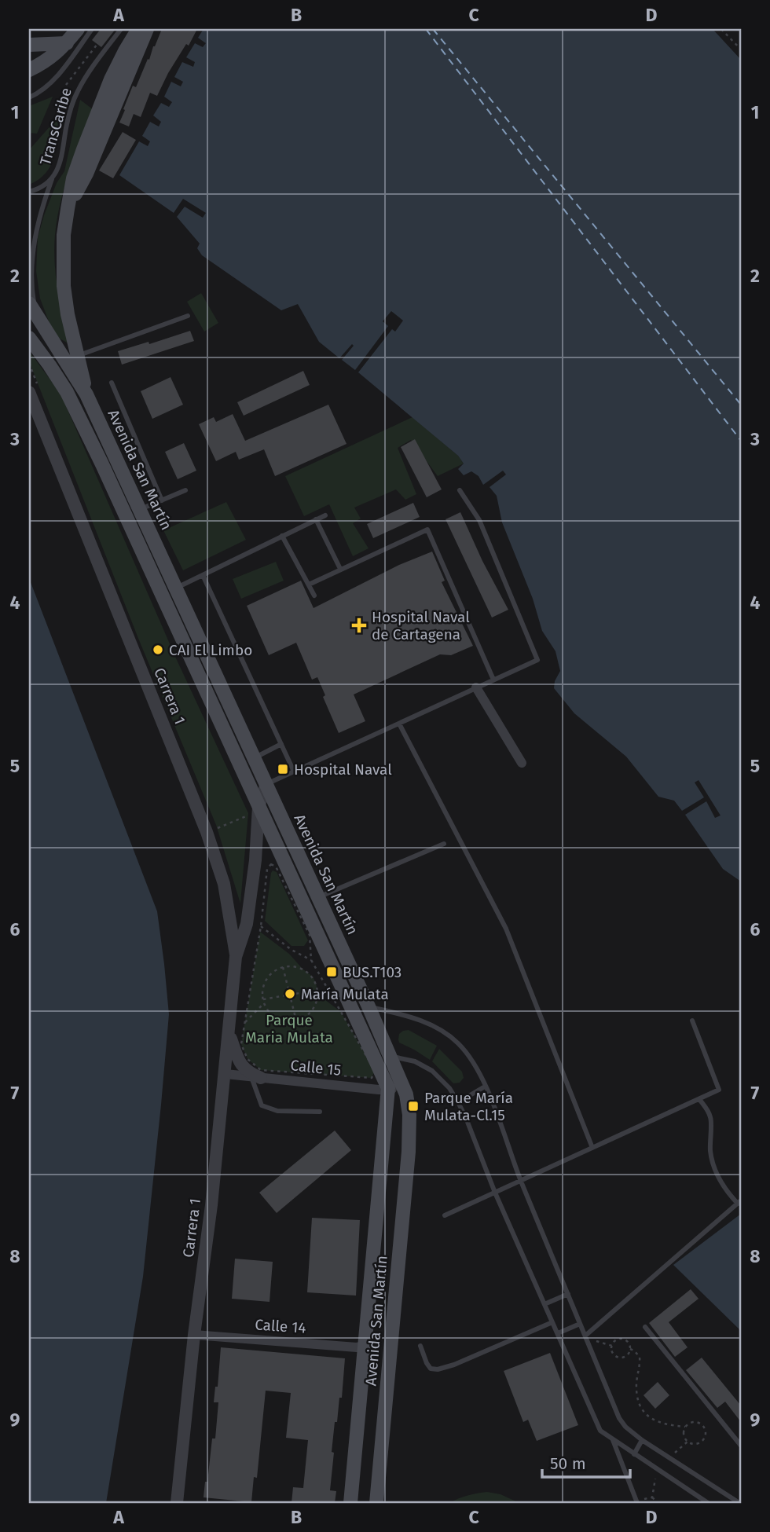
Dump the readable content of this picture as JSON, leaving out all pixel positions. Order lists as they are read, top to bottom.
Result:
{
  "streets": {
    "main road": ["Avenida San Martín"],
    "street": ["Carrera 1", "Calle 15", "Calle 14"],
    "lane": ["TransCaribe"]
  },
  "crossings": [
    ["TransCaribe", "Avenida San Martín"],
    ["Avenida San Martín", "Carrera 1"],
    ["Avenida San Martín", "Calle 15"],
    ["Avenida San Martín", "Calle 14"],
    ["Carrera 1", "Calle 15"],
    ["Carrera 1", "Calle 14"]
  ],
  "parks": ["Parque Maria Mulata"],
  "places": {
    "health": ["Hospital Naval de Cartagena"],
    "other": ["CAI El Limbo", "María Mulata"],
    "transit": ["Hospital Naval", "BUS.T103", "Parque María Mulata-Cl.15"]
  },
  "scale_bar": "50 m",
  "grid": {
    "columns": [
      "A",
      "B",
      "C",
      "D"
    ],
    "rows": [
      "1",
      "2",
      "3",
      "4",
      "5",
      "6",
      "7",
      "8",
      "9"
    ]
  }
}
